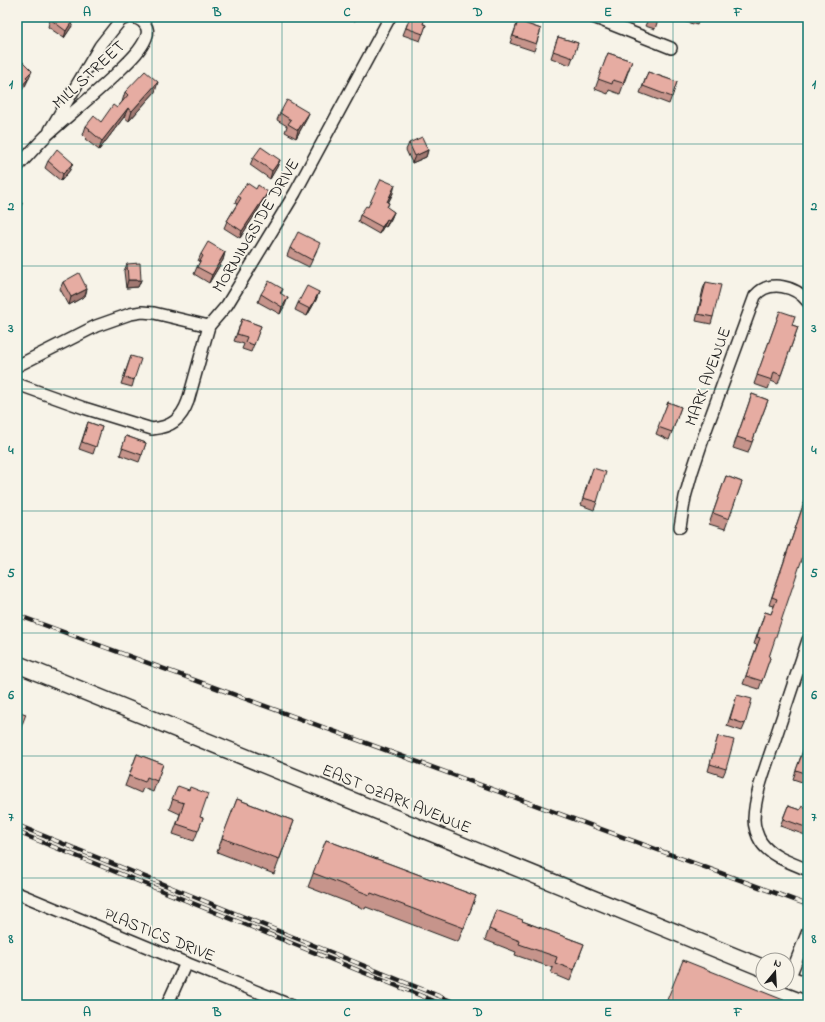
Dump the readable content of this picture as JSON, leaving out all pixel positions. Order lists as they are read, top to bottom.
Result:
{
  "streets": {
    "main road": ["EAST OZARK AVENUE"],
    "street": [
      "MILL STREET",
      "MORNINGSIDE DRIVE",
      "MARK AVENUE",
      "PLASTICS DRIVE"
    ]
  },
  "north": "top",
  "grid": {
    "columns": [
      "A",
      "B",
      "C",
      "D",
      "E",
      "F"
    ],
    "rows": [
      "1",
      "2",
      "3",
      "4",
      "5",
      "6",
      "7",
      "8"
    ]
  }
}
